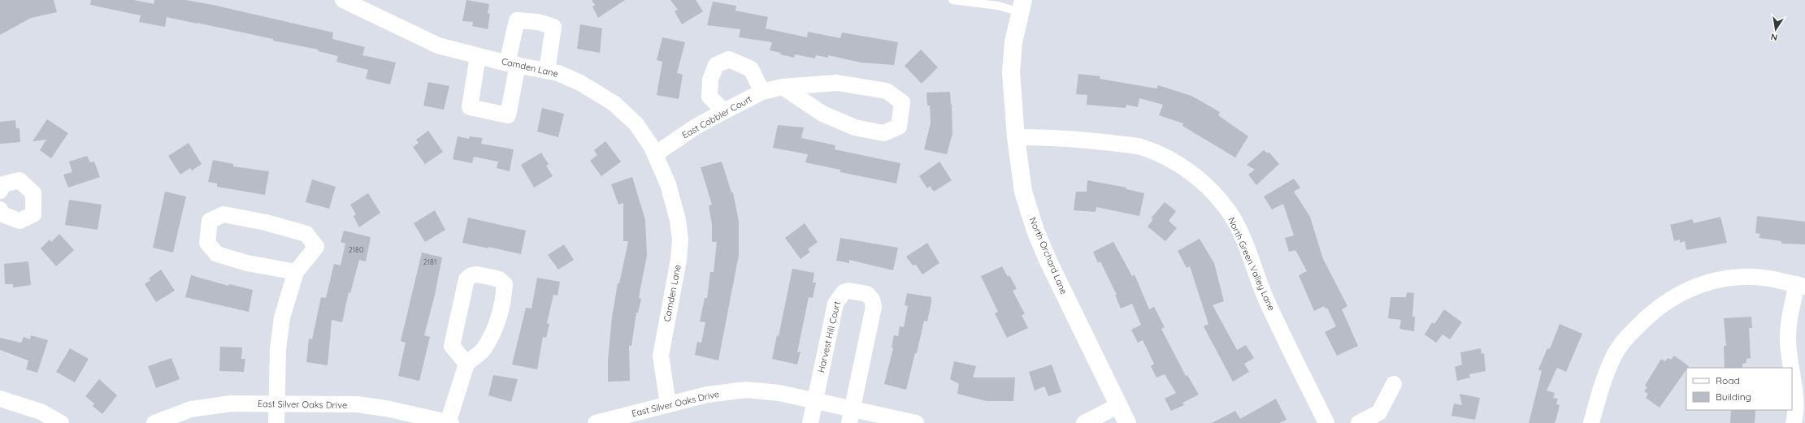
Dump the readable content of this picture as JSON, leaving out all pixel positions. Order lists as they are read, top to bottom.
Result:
{
  "streets": {
    "street": [
      "Camden Lane",
      "East Cobbler Court",
      "North Orchard Lane",
      "North Green Valley Lane",
      "Harvest Hill Court",
      "East Silver Oaks Drive"
    ]
  },
  "crossings": [
    ["Camden Lane", "East Cobbler Court"],
    ["Camden Lane", "East Silver Oaks Drive"],
    ["North Orchard Lane", "North Green Valley Lane"],
    ["Harvest Hill Court", "East Silver Oaks Drive"]
  ],
  "house_numbers": ["2180", "2181"],
  "legend": ["Road", "Building"],
  "north": "bottom"
}
